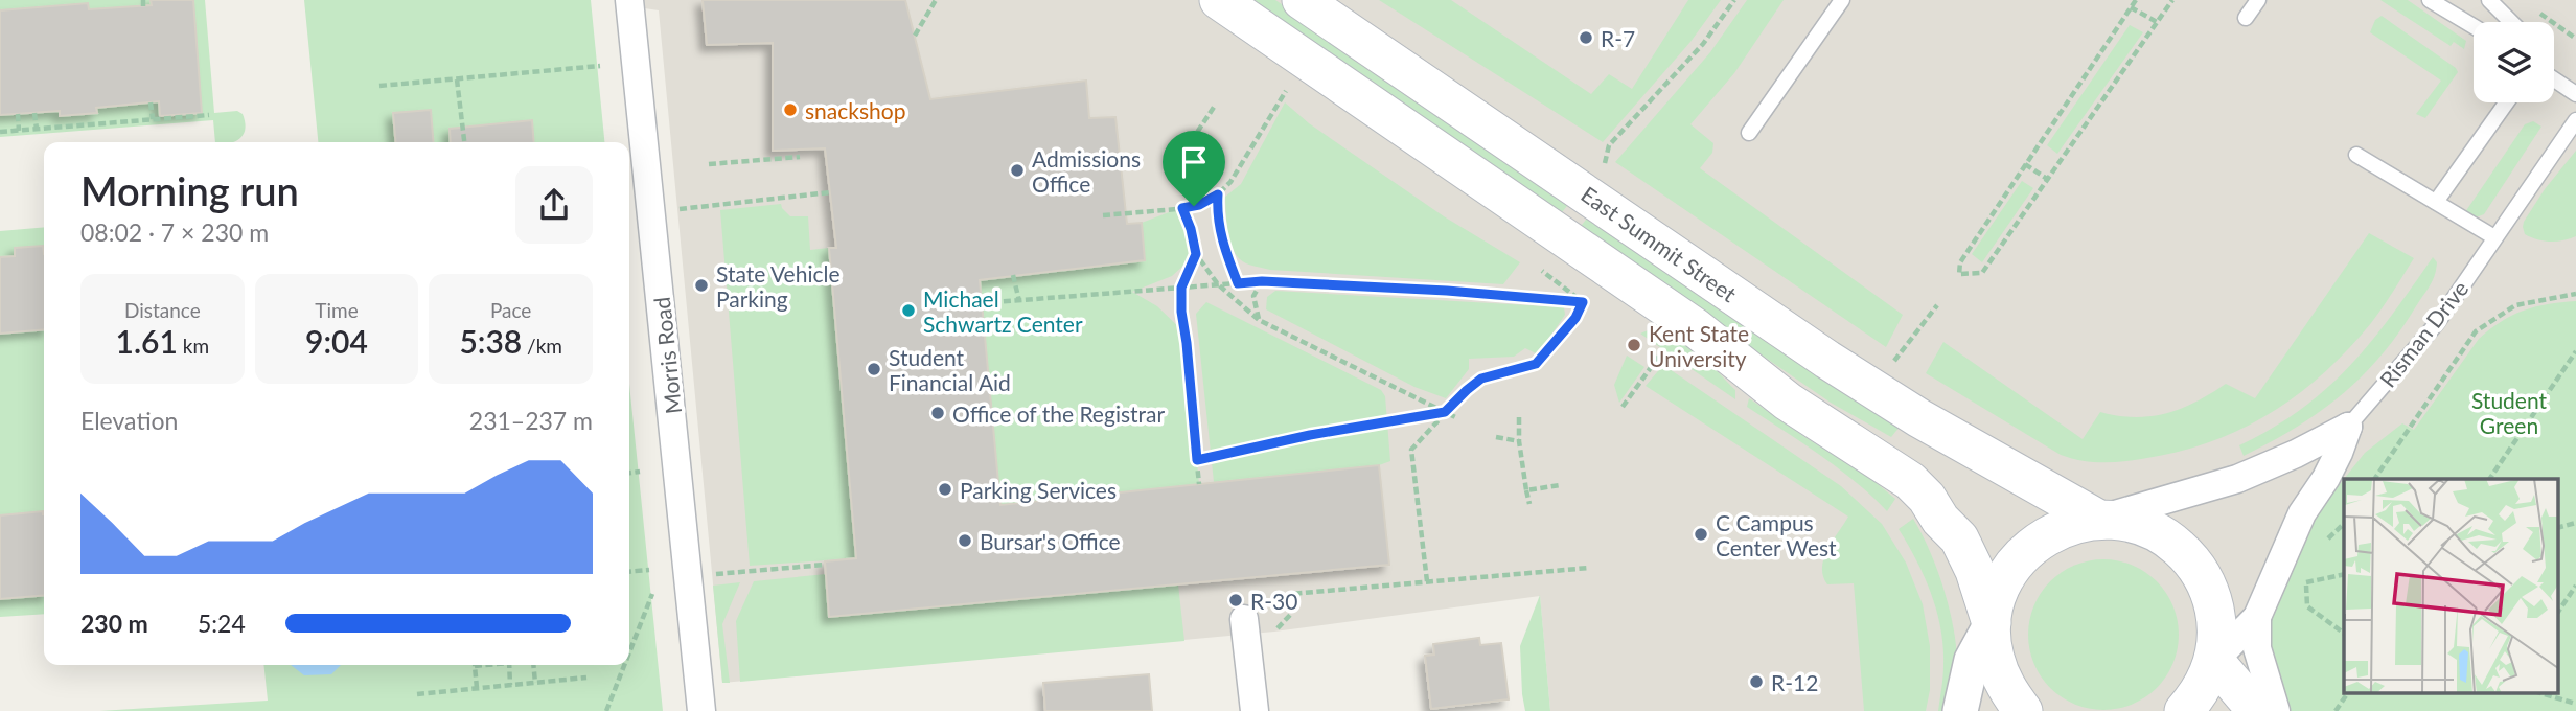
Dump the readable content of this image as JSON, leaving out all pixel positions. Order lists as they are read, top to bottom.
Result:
{
  "streets": {
    "main road": ["East Summit Street"],
    "street": ["Morris Road"],
    "lane": ["Risman Drive"]
  },
  "parks": ["Student Green"],
  "places": [
    "R-7",
    "snackshop",
    "Admissions Office",
    "State Vehicle Parking",
    "Michael Schwartz Center",
    "Kent State University",
    "Student Financial Aid",
    "Office of the Registrar",
    "Parking Services",
    "C Campus Center West",
    "Bursar's Office",
    "R-30",
    "R-12"
  ],
  "page": {
    "heading": ["Morning run", "08:02 · 7 × 230 m"],
    "stats": [
      ["Distance", "1.61 km"],
      ["Time", "9:04"],
      ["Pace", "5:38 /km"]
    ],
    "chart": ["Elevation", "231–237 m"],
    "list": [
      {
        "name": "230 m",
        "note": "5:24"
      }
    ]
  }
}
